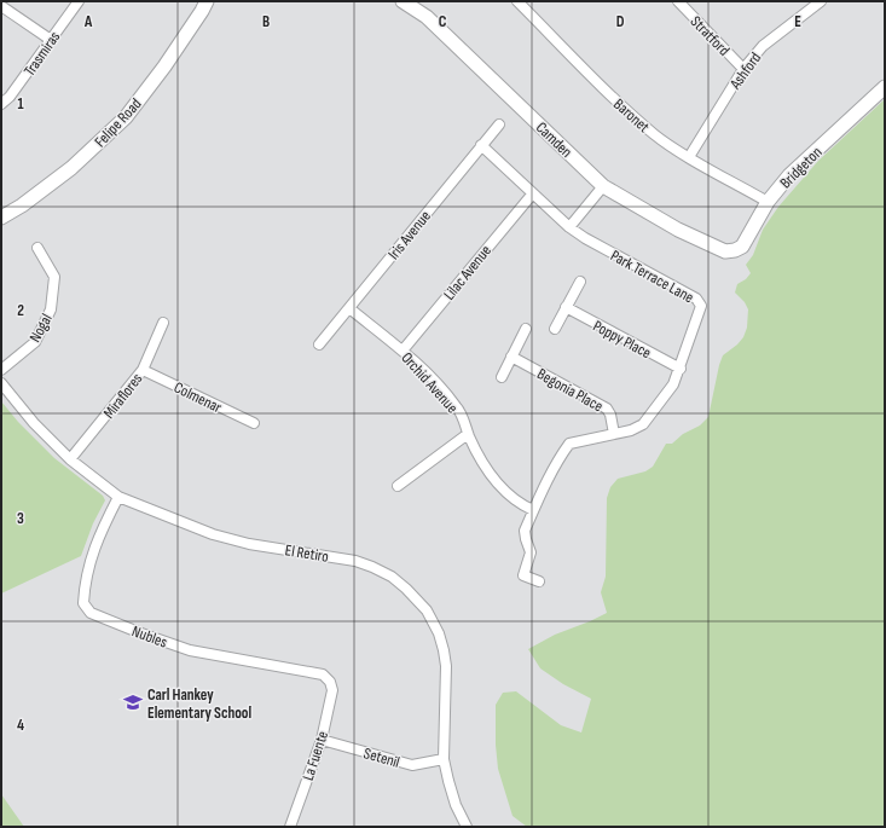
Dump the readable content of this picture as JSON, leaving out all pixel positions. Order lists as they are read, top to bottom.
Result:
{
  "streets": {
    "street": [
      "Stratford",
      "Trasmiras",
      "Ashford",
      "Baronet",
      "Felipe Road",
      "Camden",
      "Bridgeton",
      "Iris Avenue",
      "Lilac Avenue",
      "Park Terrace Lane",
      "Nogal",
      "Poppy Place",
      "Orchid Avenue",
      "Begonia Place",
      "Miraflores",
      "Colmenar",
      "El Retiro",
      "Nubles",
      "La Fuente",
      "Setenil"
    ]
  },
  "crossings": [
    ["Stratford", "Ashford"],
    ["Ashford", "Baronet"],
    ["Baronet", "Bridgeton"],
    ["Camden", "Bridgeton"],
    ["Iris Avenue", "Park Terrace Lane"],
    ["Iris Avenue", "Orchid Avenue"],
    ["Lilac Avenue", "Park Terrace Lane"],
    ["Lilac Avenue", "Orchid Avenue"],
    ["Park Terrace Lane", "Poppy Place"],
    ["Miraflores", "Colmenar"],
    ["Miraflores", "El Retiro"],
    ["El Retiro", "Nubles"],
    ["El Retiro", "Setenil"],
    ["Nubles", "La Fuente"],
    ["La Fuente", "Setenil"]
  ],
  "places": {
    "school or university": ["Carl Hankey Elementary School"]
  },
  "grid": {
    "columns": [
      "A",
      "B",
      "C",
      "D",
      "E"
    ],
    "rows": [
      "1",
      "2",
      "3",
      "4"
    ]
  }
}
